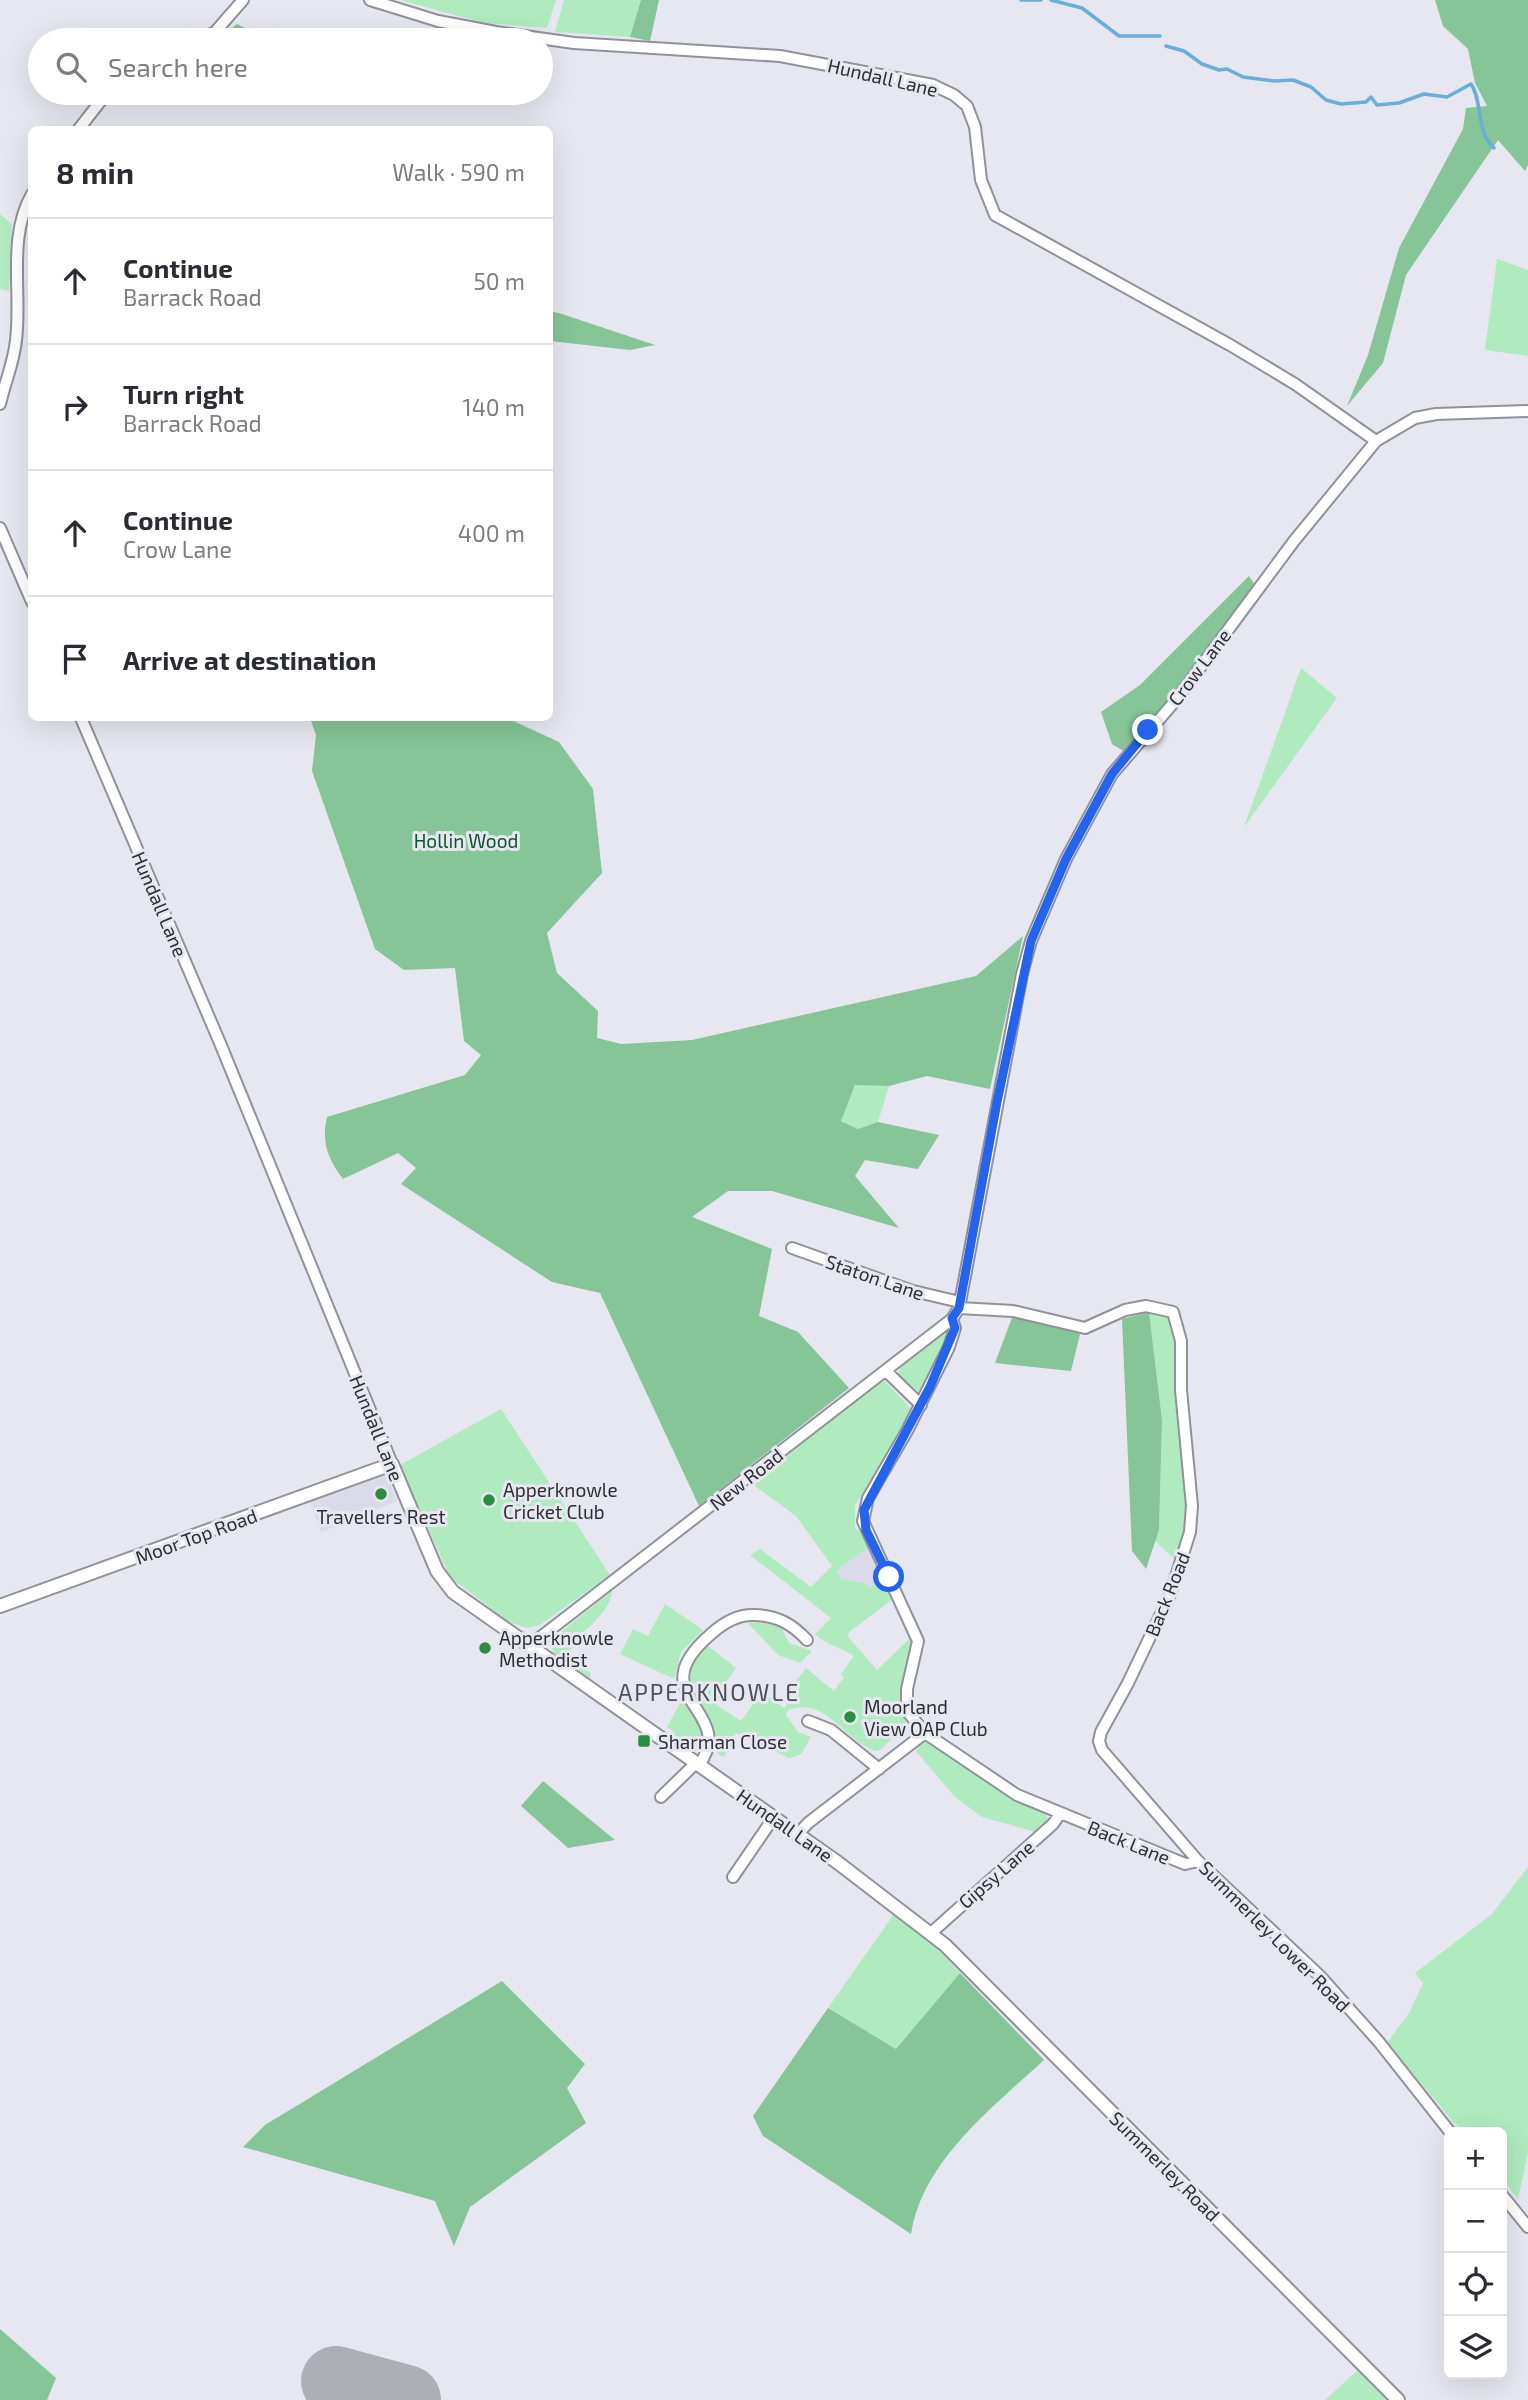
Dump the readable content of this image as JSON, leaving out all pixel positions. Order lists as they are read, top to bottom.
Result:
{
  "streets": {
    "street": [
      "Hundall Lane",
      "Crow Lane",
      "Staton Lane",
      "New Road",
      "Moor Top Road",
      "Back Road",
      "Back Lane",
      "Gipsy Lane",
      "Summerley Lower Road",
      "Summerley Road"
    ]
  },
  "crossings": [
    ["Hundall Lane", "Crow Lane"],
    ["Hundall Lane", "New Road"],
    ["Hundall Lane", "Moor Top Road"],
    ["Hundall Lane", "Gipsy Lane"],
    ["Hundall Lane", "Summerley Road"],
    ["Crow Lane", "Staton Lane"],
    ["Crow Lane", "New Road"],
    ["Staton Lane", "New Road"],
    ["Staton Lane", "Back Road"],
    ["Back Road", "Summerley Lower Road"],
    ["Back Lane", "Gipsy Lane"],
    ["Back Lane", "Summerley Lower Road"],
    ["Gipsy Lane", "Summerley Road"]
  ],
  "districts": ["APPERKNOWLE"],
  "parks": ["Hollin Wood"],
  "places": {
    "other": [
      "Travellers Rest",
      "Apperknowle Cricket Club",
      "Apperknowle Methodist",
      "Moorland View OAP Club"
    ],
    "transit": ["Sharman Close"]
  },
  "page": {
    "search": "Search here",
    "heading": ["8 min", "Walk · 590 m"],
    "list": [
      ["Continue", "Barrack Road", "50 m"],
      ["Turn right", "Barrack Road", "140 m"],
      ["Continue", "Crow Lane", "400 m"],
      "Arrive at destination"
    ],
    "map_buttons": ["+", "−"]
  }
}
